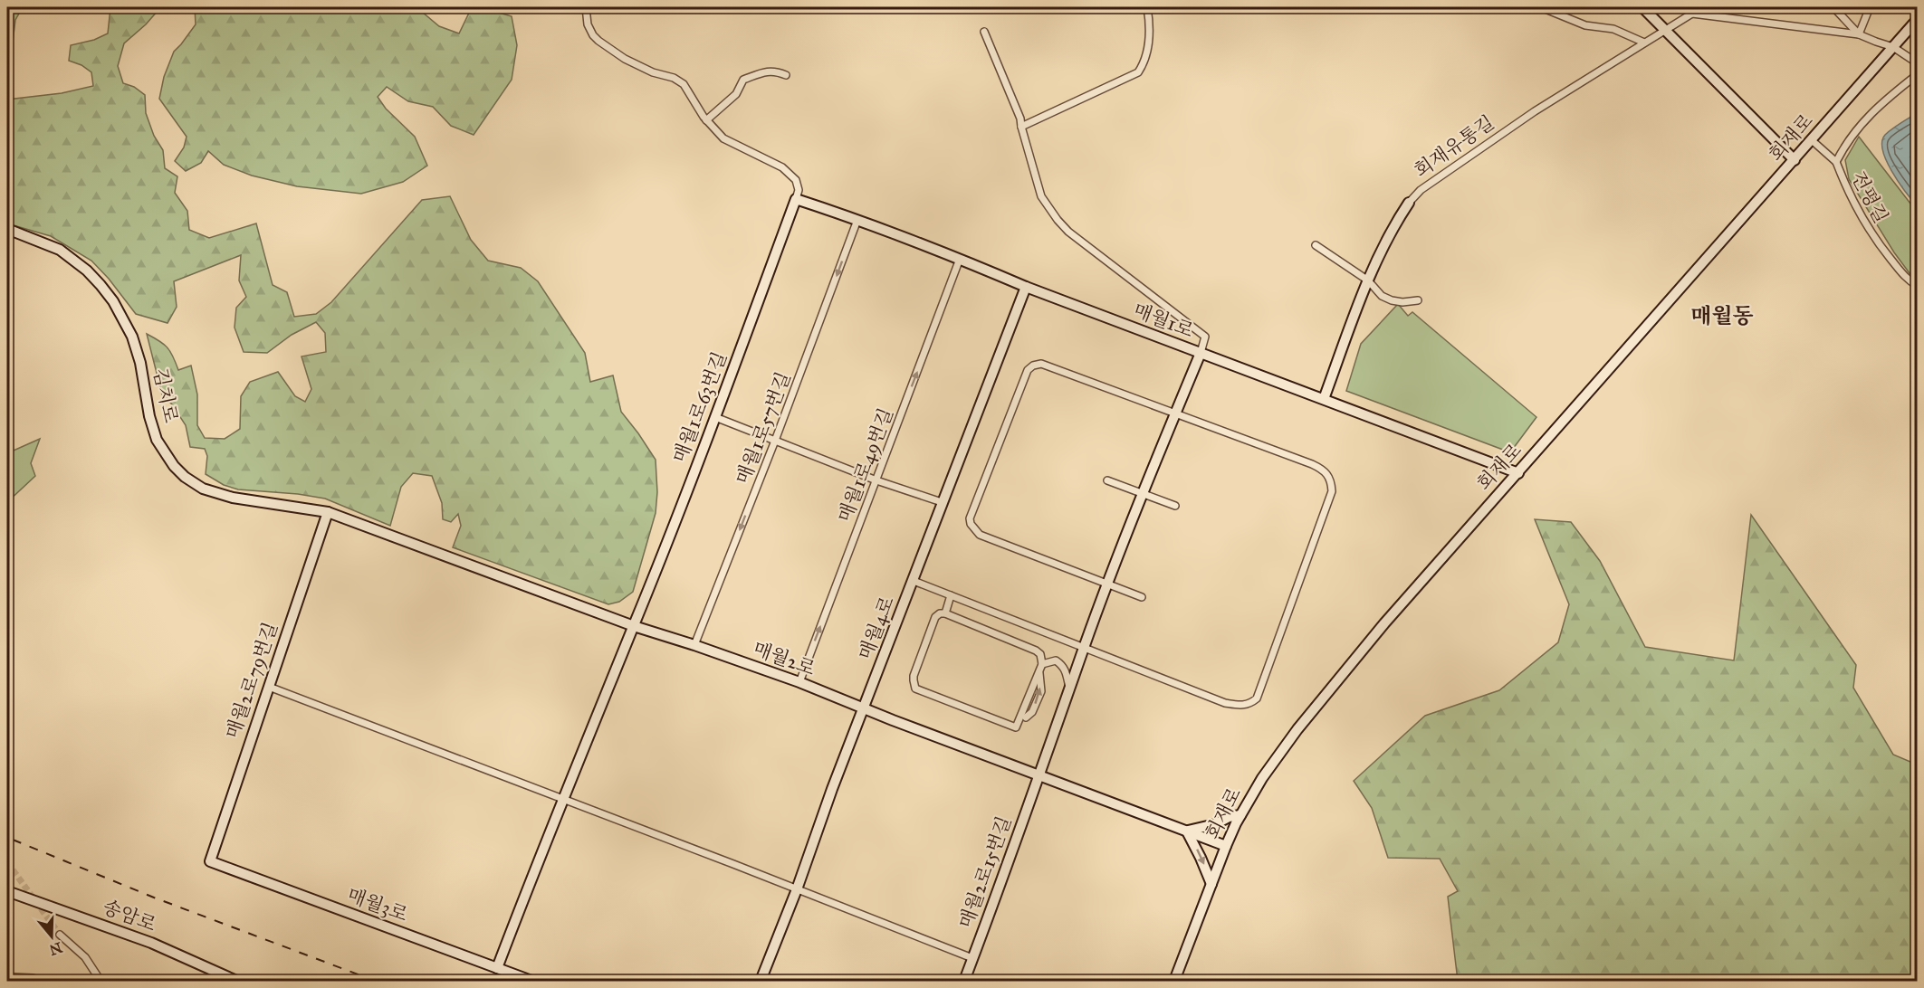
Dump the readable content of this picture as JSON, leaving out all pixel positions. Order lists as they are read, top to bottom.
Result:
{
  "streets": {
    "street": [
      "회재로",
      "회재유통길",
      "전평길",
      "매월1로",
      "김치로",
      "매월1로63번길",
      "매월1로57번길",
      "매월1로49번길",
      "매월4로",
      "매월2로",
      "매월2로79번길",
      "매월2로15번길",
      "매월3로",
      "송암로"
    ]
  },
  "crossings": [
    ["회재로", "매월1로"],
    ["회재로", "매월2로"],
    ["회재유통길", "매월1로"],
    ["매월1로", "매월1로63번길"],
    ["매월1로", "매월1로57번길"],
    ["매월1로", "매월1로49번길"],
    ["매월1로", "매월4로"],
    ["매월1로", "매월2로15번길"],
    ["김치로", "매월2로"],
    ["김치로", "매월2로79번길"],
    ["매월1로63번길", "매월2로"],
    ["매월1로63번길", "매월3로"],
    ["매월1로57번길", "매월2로"],
    ["매월1로49번길", "매월2로"],
    ["매월4로", "매월2로"],
    ["매월2로", "매월2로79번길"],
    ["매월2로", "매월2로15번길"],
    ["매월2로79번길", "매월3로"]
  ],
  "one_way": ["매월1로57번길", "매월1로49번길"],
  "districts": ["매월동"],
  "north": "bottom"
}
